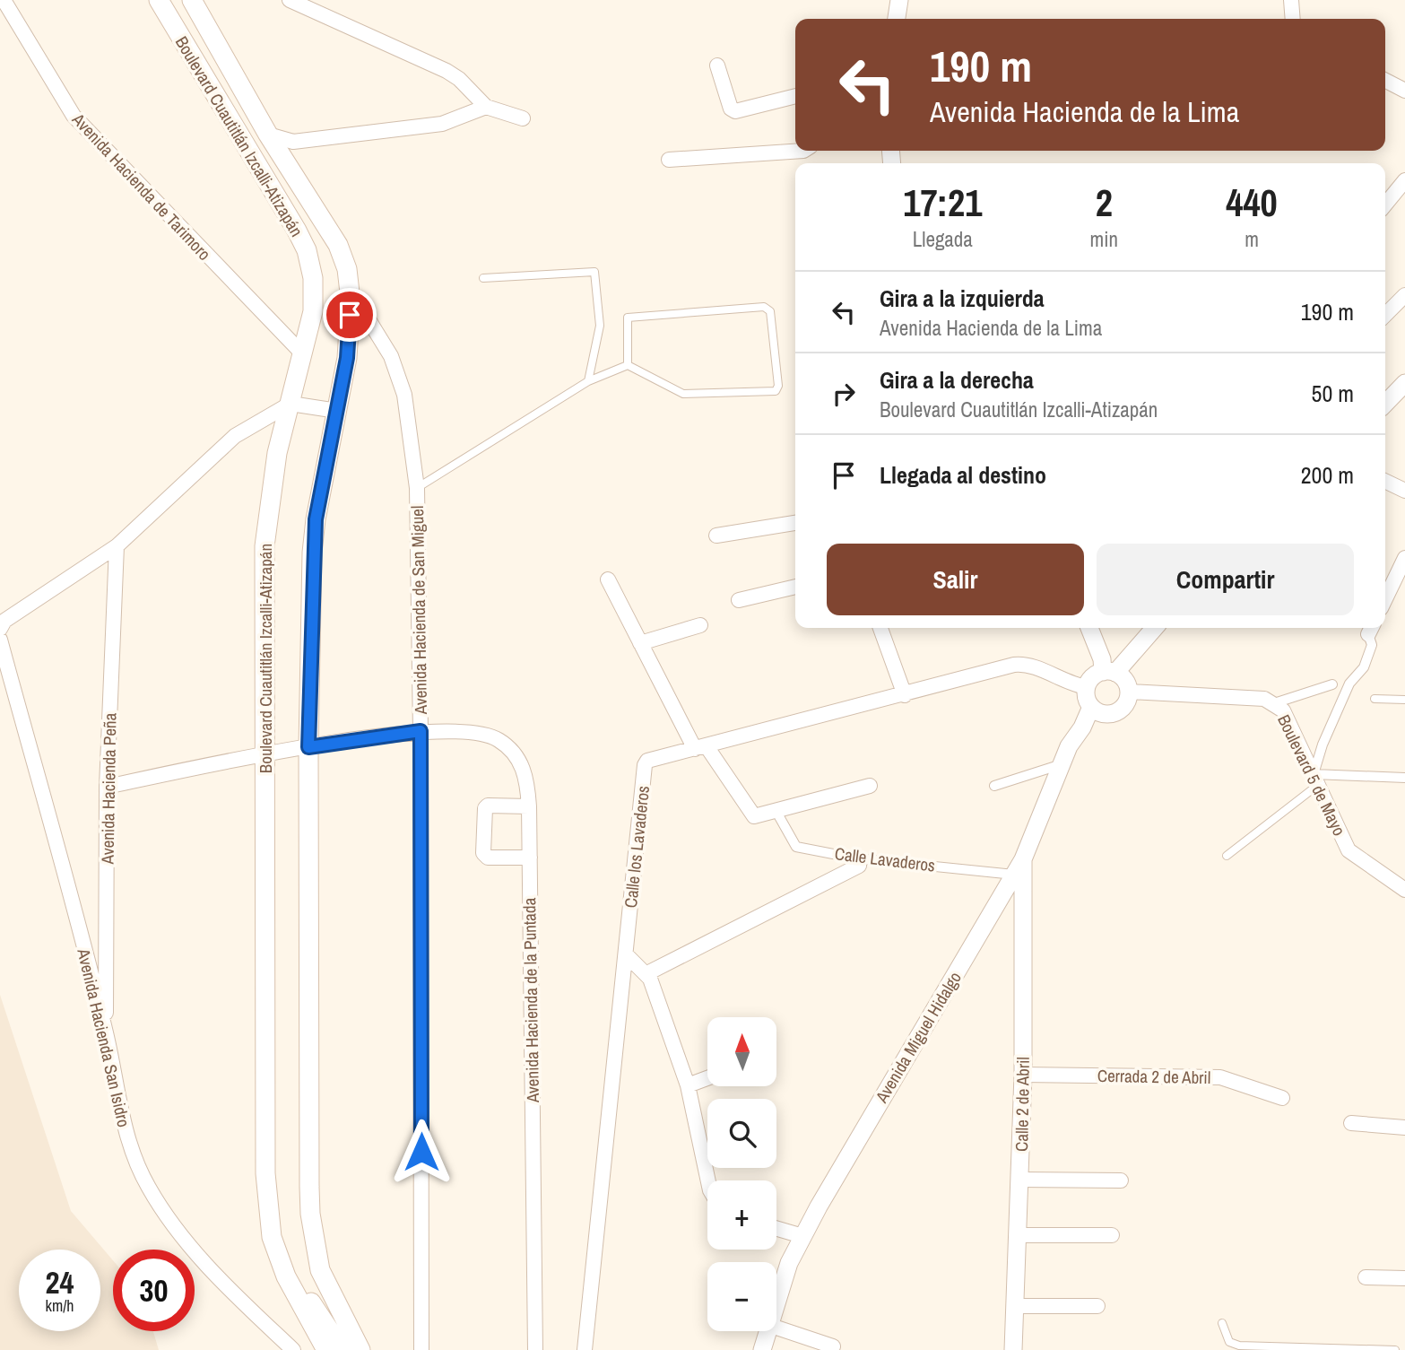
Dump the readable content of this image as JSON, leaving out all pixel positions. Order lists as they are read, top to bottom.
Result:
{
  "streets": {
    "main road": ["Boulevard Cuautitlán Izcalli-Atizapán"],
    "street": [
      "Avenida Hacienda de Tarimoro",
      "Avenida Hacienda de San Miguel",
      "Boulevard 5 de Mayo",
      "Avenida Hacienda Peña",
      "Calle los Lavaderos",
      "Calle Lavaderos",
      "Avenida Hacienda de la Puntada",
      "Avenida Miguel Hidalgo",
      "Avenida Hacienda San Isidro",
      "Cerrada 2 de Abril",
      "Calle 2 de Abril"
    ]
  },
  "crossings": [
    ["Boulevard Cuautitlán Izcalli-Atizapán", "Avenida Hacienda de Tarimoro"],
    ["Boulevard Cuautitlán Izcalli-Atizapán", "Avenida Hacienda de San Miguel"],
    ["Boulevard Cuautitlán Izcalli-Atizapán", "Avenida Hacienda de la Puntada"],
    ["Avenida Hacienda de San Miguel", "Avenida Hacienda de la Puntada"],
    ["Boulevard 5 de Mayo", "Calle los Lavaderos"],
    ["Boulevard 5 de Mayo", "Avenida Miguel Hidalgo"],
    ["Avenida Hacienda Peña", "Avenida Hacienda de la Puntada"],
    ["Avenida Hacienda Peña", "Avenida Hacienda San Isidro"],
    ["Calle los Lavaderos", "Avenida Miguel Hidalgo"],
    ["Calle Lavaderos", "Avenida Miguel Hidalgo"],
    ["Calle Lavaderos", "Calle 2 de Abril"],
    ["Avenida Miguel Hidalgo", "Calle 2 de Abril"],
    ["Cerrada 2 de Abril", "Calle 2 de Abril"]
  ],
  "north": "top",
  "page": {
    "turn": ["190 m", "Avenida Hacienda de la Lima"],
    "eta": [
      "17:21",
      "Llegada",
      "2",
      "min",
      "440",
      "m"
    ],
    "list": [
      {
        "name": "Gira a la izquierda",
        "note": "Avenida Hacienda de la Lima",
        "value": "190 m"
      },
      {
        "name": "Gira a la derecha",
        "note": "Boulevard Cuautitlán Izcalli-Atizapán",
        "value": "50 m"
      },
      {
        "name": "Llegada al destino",
        "value": "200 m"
      }
    ],
    "buttons": ["Salir", "Compartir"],
    "map_buttons": ["+", "−"],
    "speed": "24 km/h",
    "limit": "30"
  }
}
